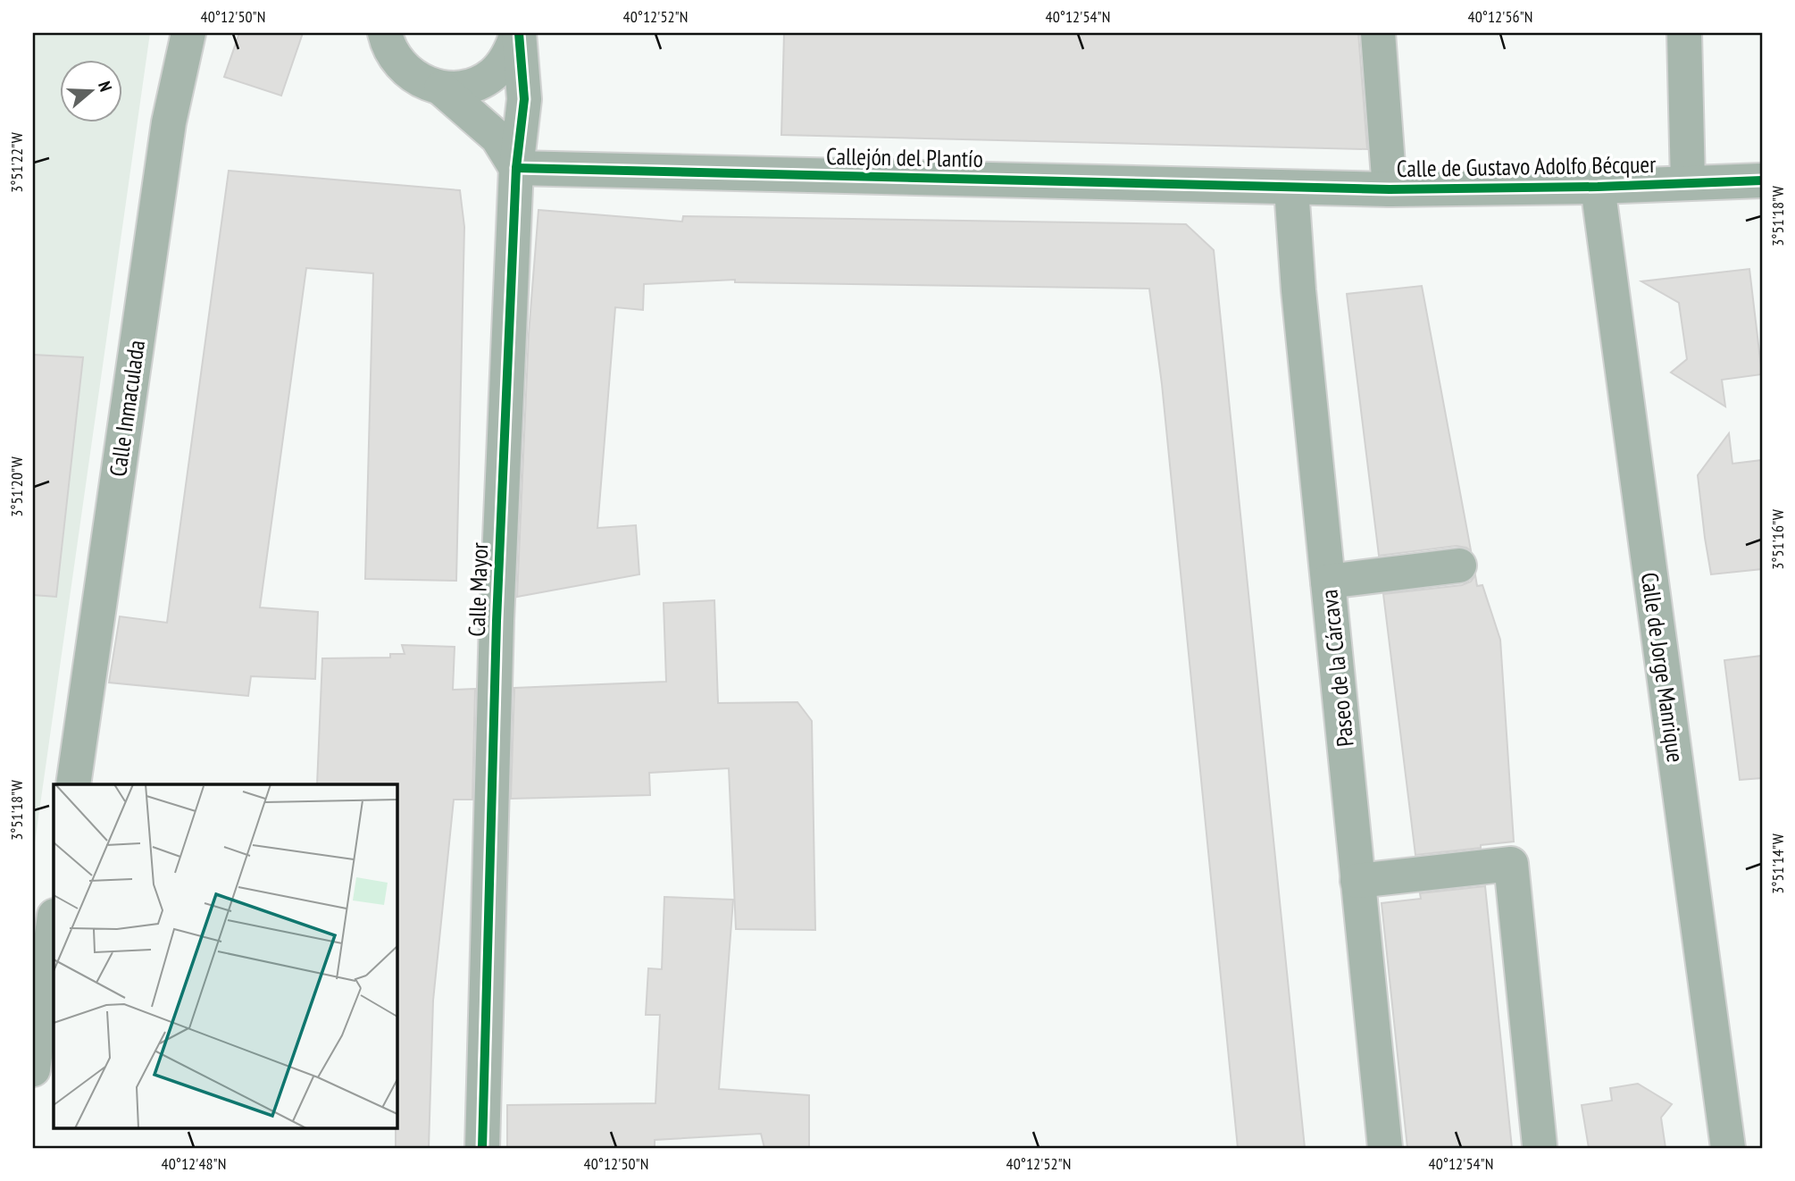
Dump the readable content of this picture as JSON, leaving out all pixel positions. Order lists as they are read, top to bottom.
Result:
{
  "streets": {
    "street": [
      "Callejón del Plantío",
      "Calle de Gustavo Adolfo Bécquer",
      "Calle Inmaculada",
      "Calle Mayor",
      "Calle de Jorge Manrique",
      "Paseo de la Cárcava"
    ]
  },
  "crossings": [
    ["Callejón del Plantío", "Calle de Gustavo Adolfo Bécquer"],
    ["Callejón del Plantío", "Calle Mayor"],
    ["Callejón del Plantío", "Paseo de la Cárcava"],
    ["Calle de Gustavo Adolfo Bécquer", "Calle de Jorge Manrique"],
    ["Calle de Gustavo Adolfo Bécquer", "Paseo de la Cárcava"]
  ],
  "north": "right",
  "coordinates": [
    "40°12'50\"N",
    "40°12'52\"N",
    "40°12'54\"N",
    "40°12'56\"N",
    "3°51'22\"W",
    "3°51'18\"W",
    "3°51'20\"W",
    "3°51'16\"W",
    "3°51'14\"W",
    "40°12'48\"N"
  ]
}
